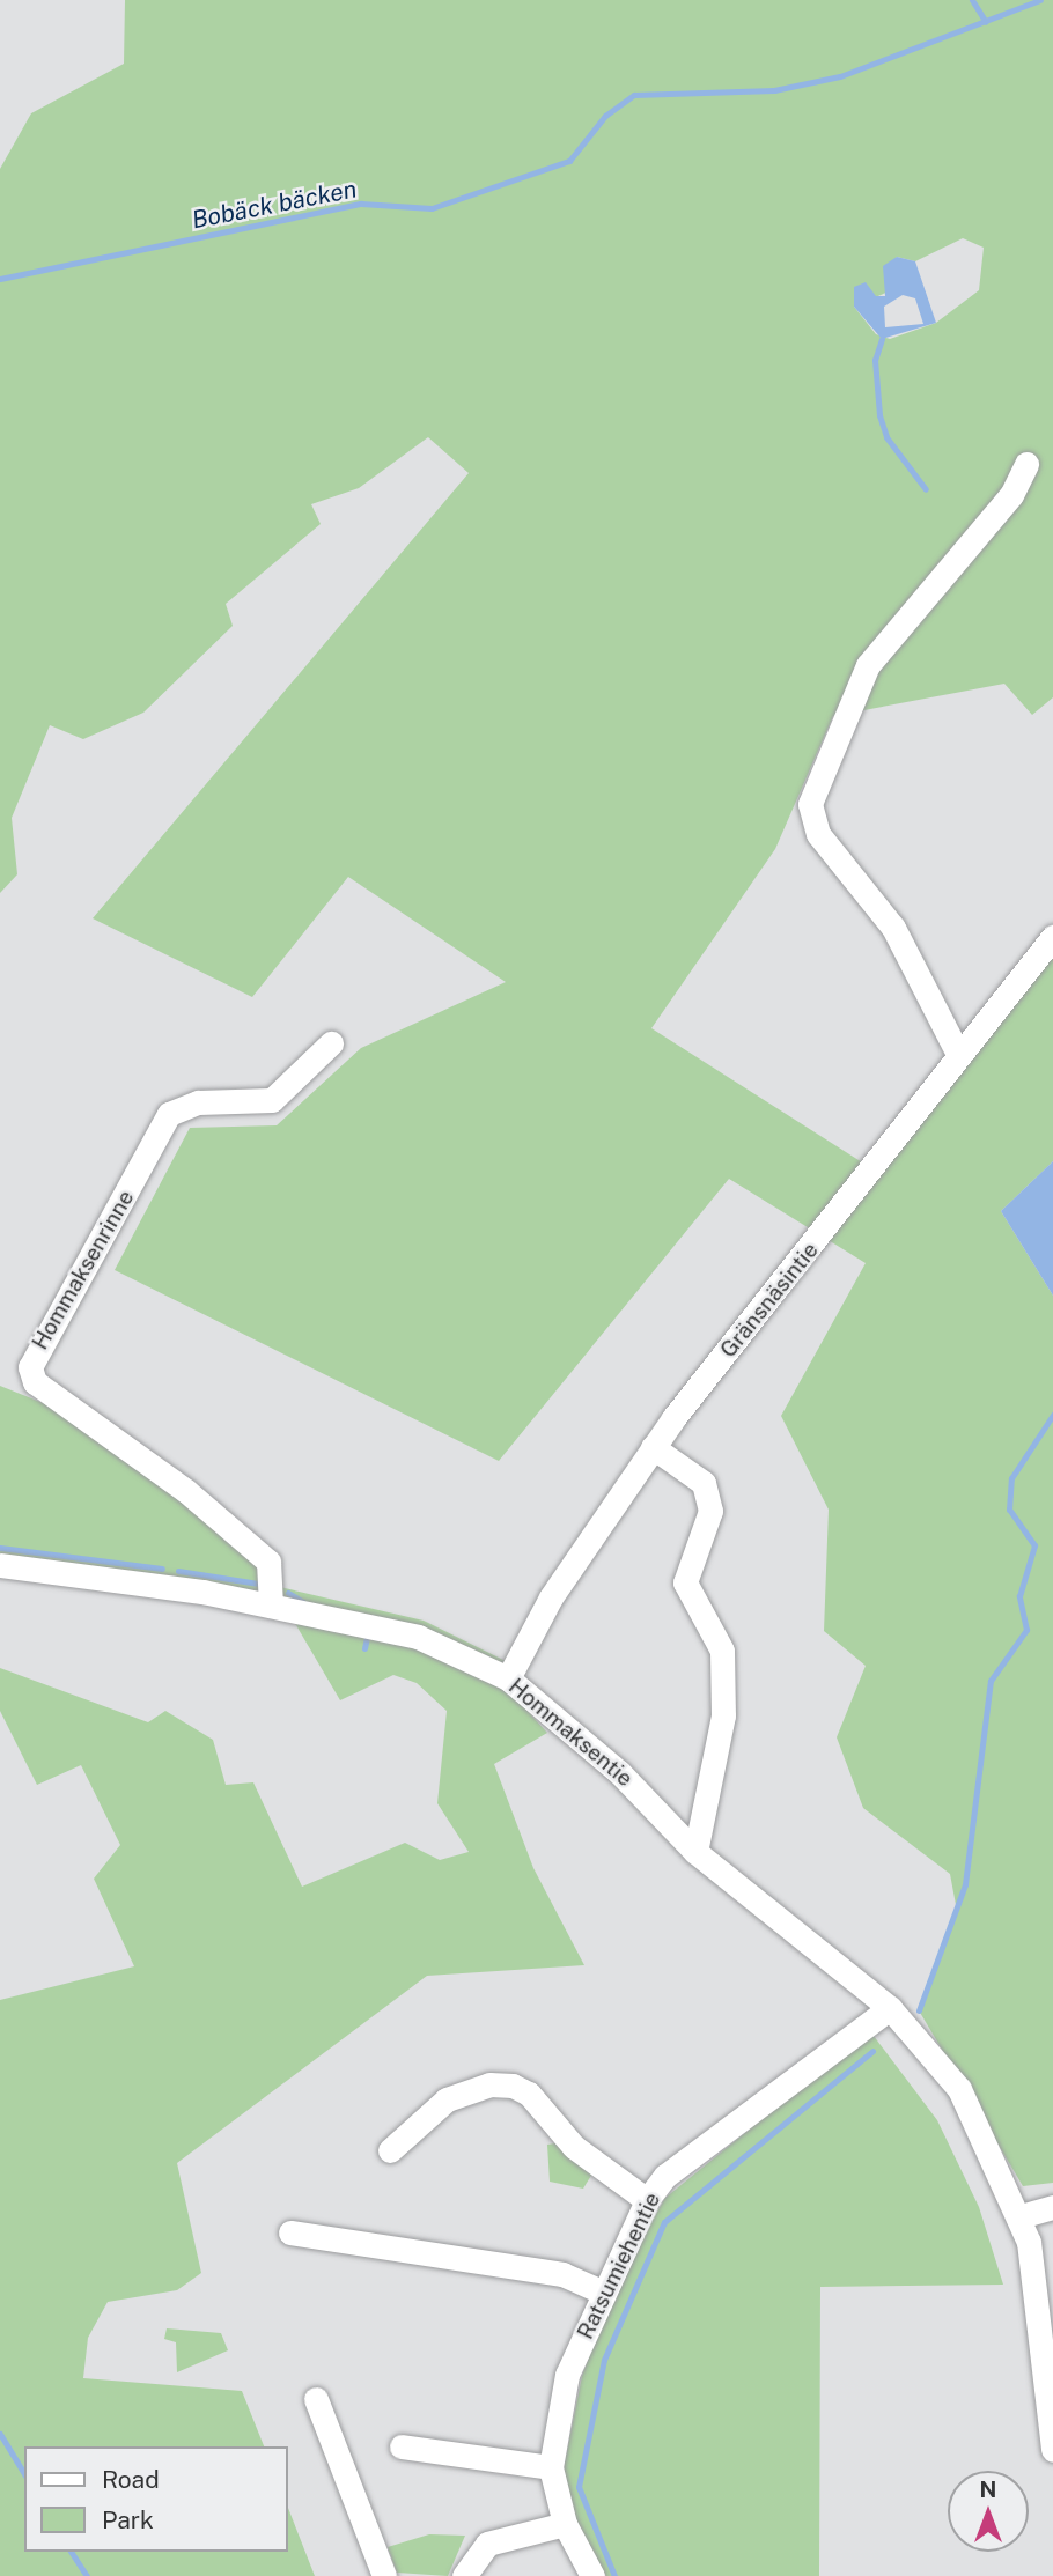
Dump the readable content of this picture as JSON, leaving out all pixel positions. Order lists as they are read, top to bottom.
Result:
{
  "streets": {
    "street": [
      "Hommaksenrinne",
      "Gränsnäsintie",
      "Hommaksentie",
      "Ratsumiehentie"
    ]
  },
  "crossings": [
    ["Hommaksenrinne", "Hommaksentie"],
    ["Gränsnäsintie", "Hommaksentie"],
    ["Hommaksentie", "Ratsumiehentie"]
  ],
  "water": ["Bobäck bäcken"],
  "legend": ["Road", "Park"],
  "north": "top"
}
